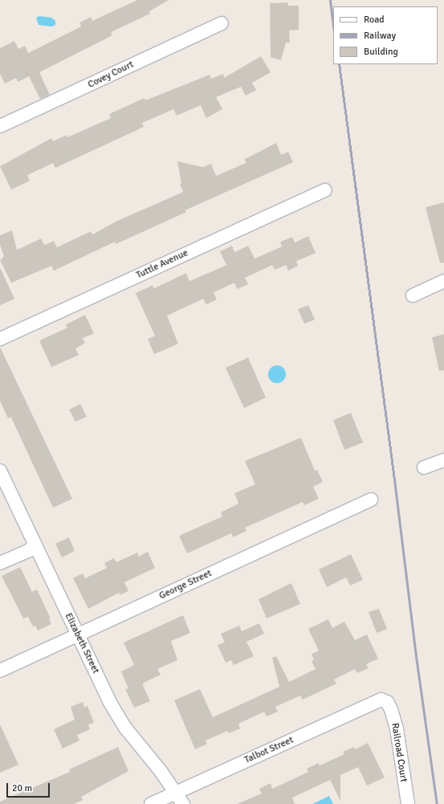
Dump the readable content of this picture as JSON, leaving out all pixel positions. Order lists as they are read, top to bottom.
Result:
{
  "streets": {
    "street": [
      "Covey Court",
      "Tuttle Avenue",
      "George Street",
      "Elizabeth Street",
      "Talbot Street",
      "Railroad Court"
    ]
  },
  "crossings": [
    ["George Street", "Elizabeth Street"],
    ["Elizabeth Street", "Talbot Street"],
    ["Talbot Street", "Railroad Court"]
  ],
  "legend": ["Road", "Railway", "Building"],
  "scale_bar": "20 m"
}
